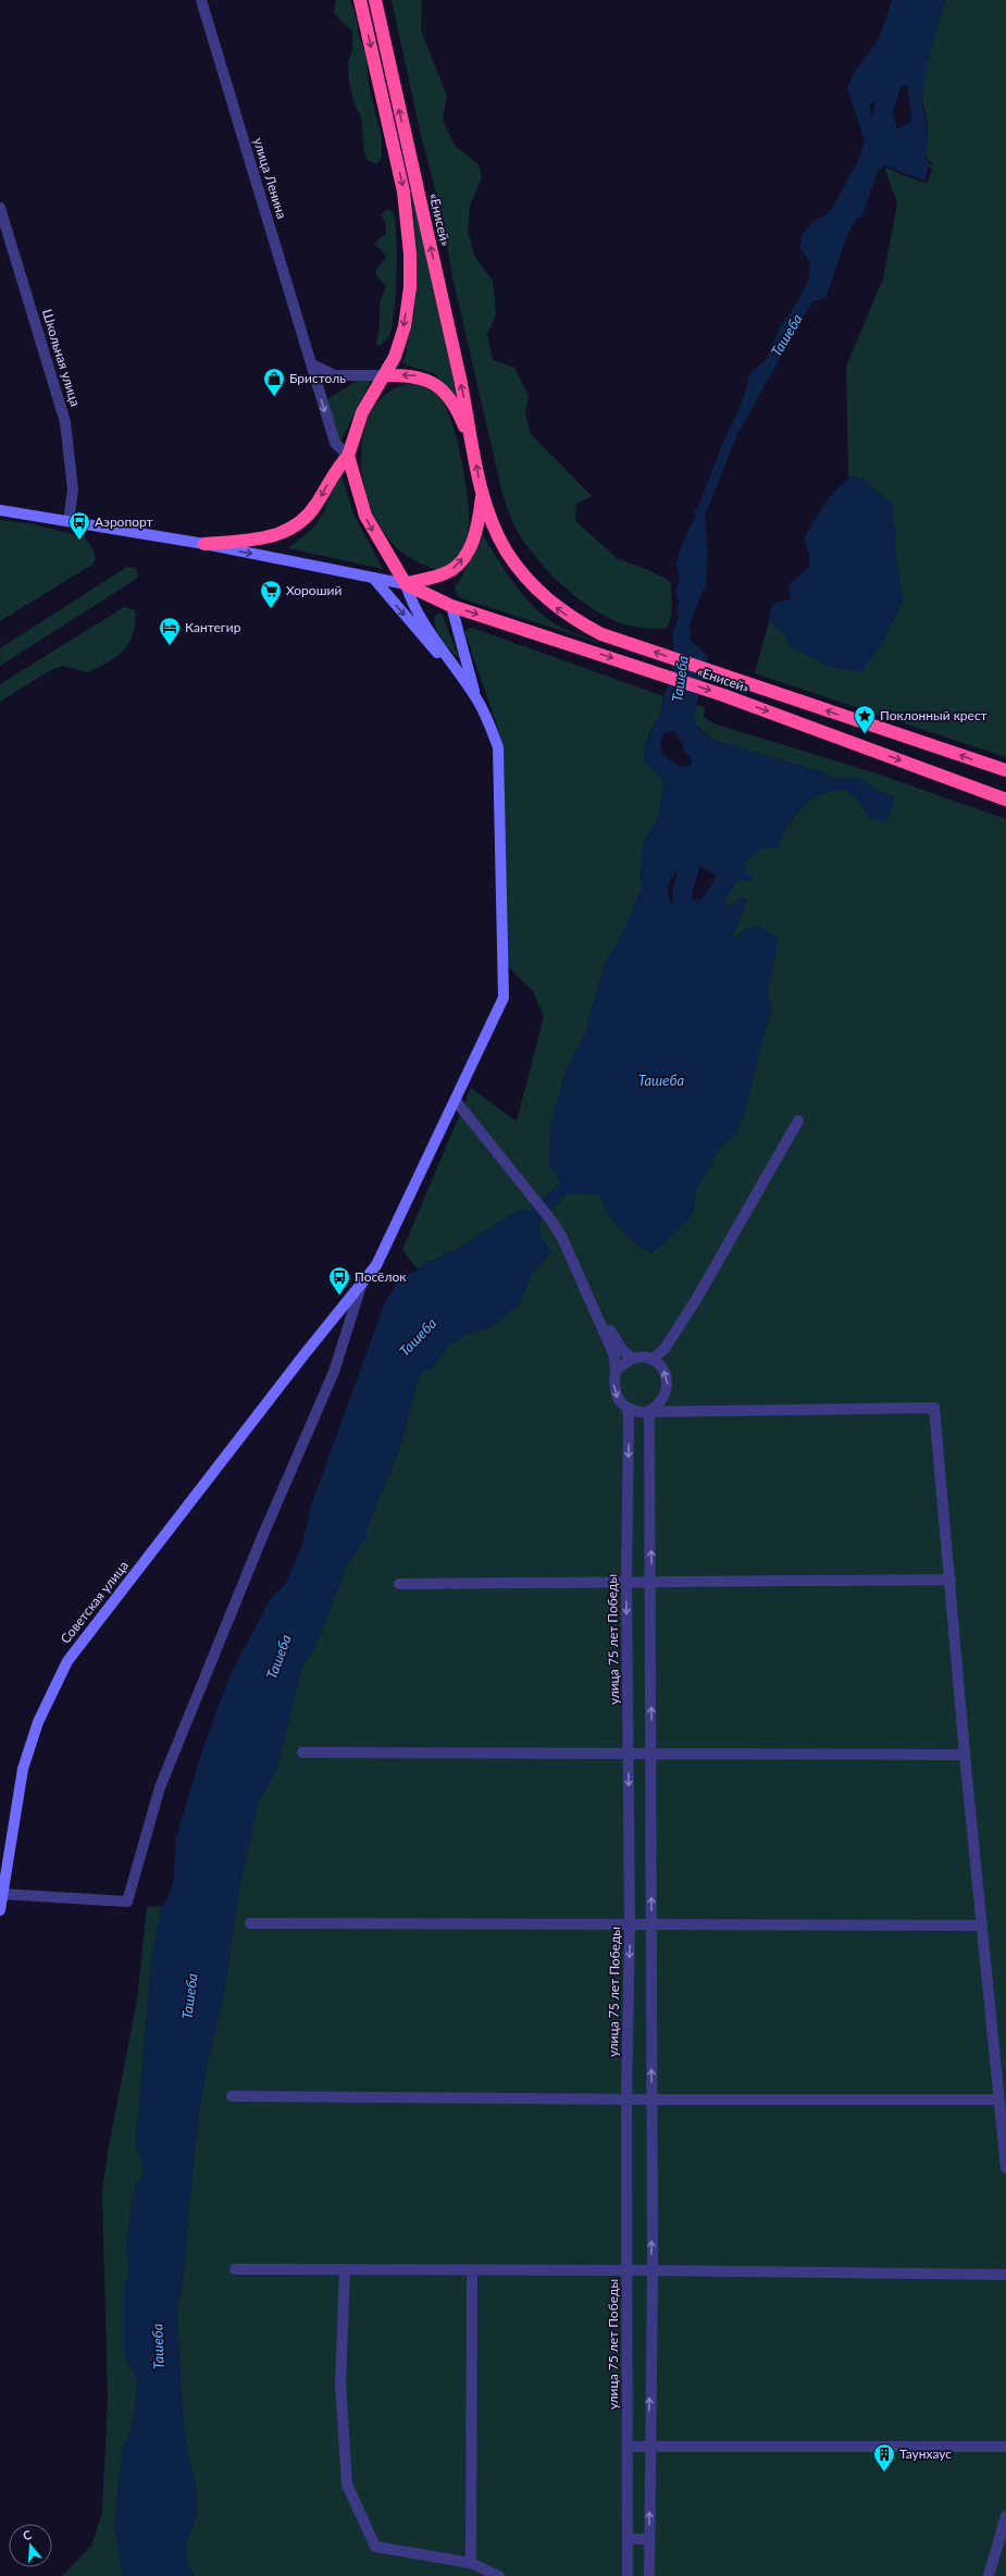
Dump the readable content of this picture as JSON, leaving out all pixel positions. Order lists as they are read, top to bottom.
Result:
{
  "streets": {
    "highway": ["«Енисей»"],
    "street": [
      "улица Ленина",
      "Школьная улица",
      "Советская улица",
      "улица 75 лет Победы"
    ]
  },
  "water": ["Ташеба"],
  "places": {
    "shop": ["Бристоль"],
    "bus stop": ["Аэропорт", "Посёлок"],
    "supermarket": ["Хороший"],
    "hotel": ["Кантегир"],
    "place": ["Поклонный крест"],
    "building": ["Таунхаус"]
  },
  "north": "top"
}
